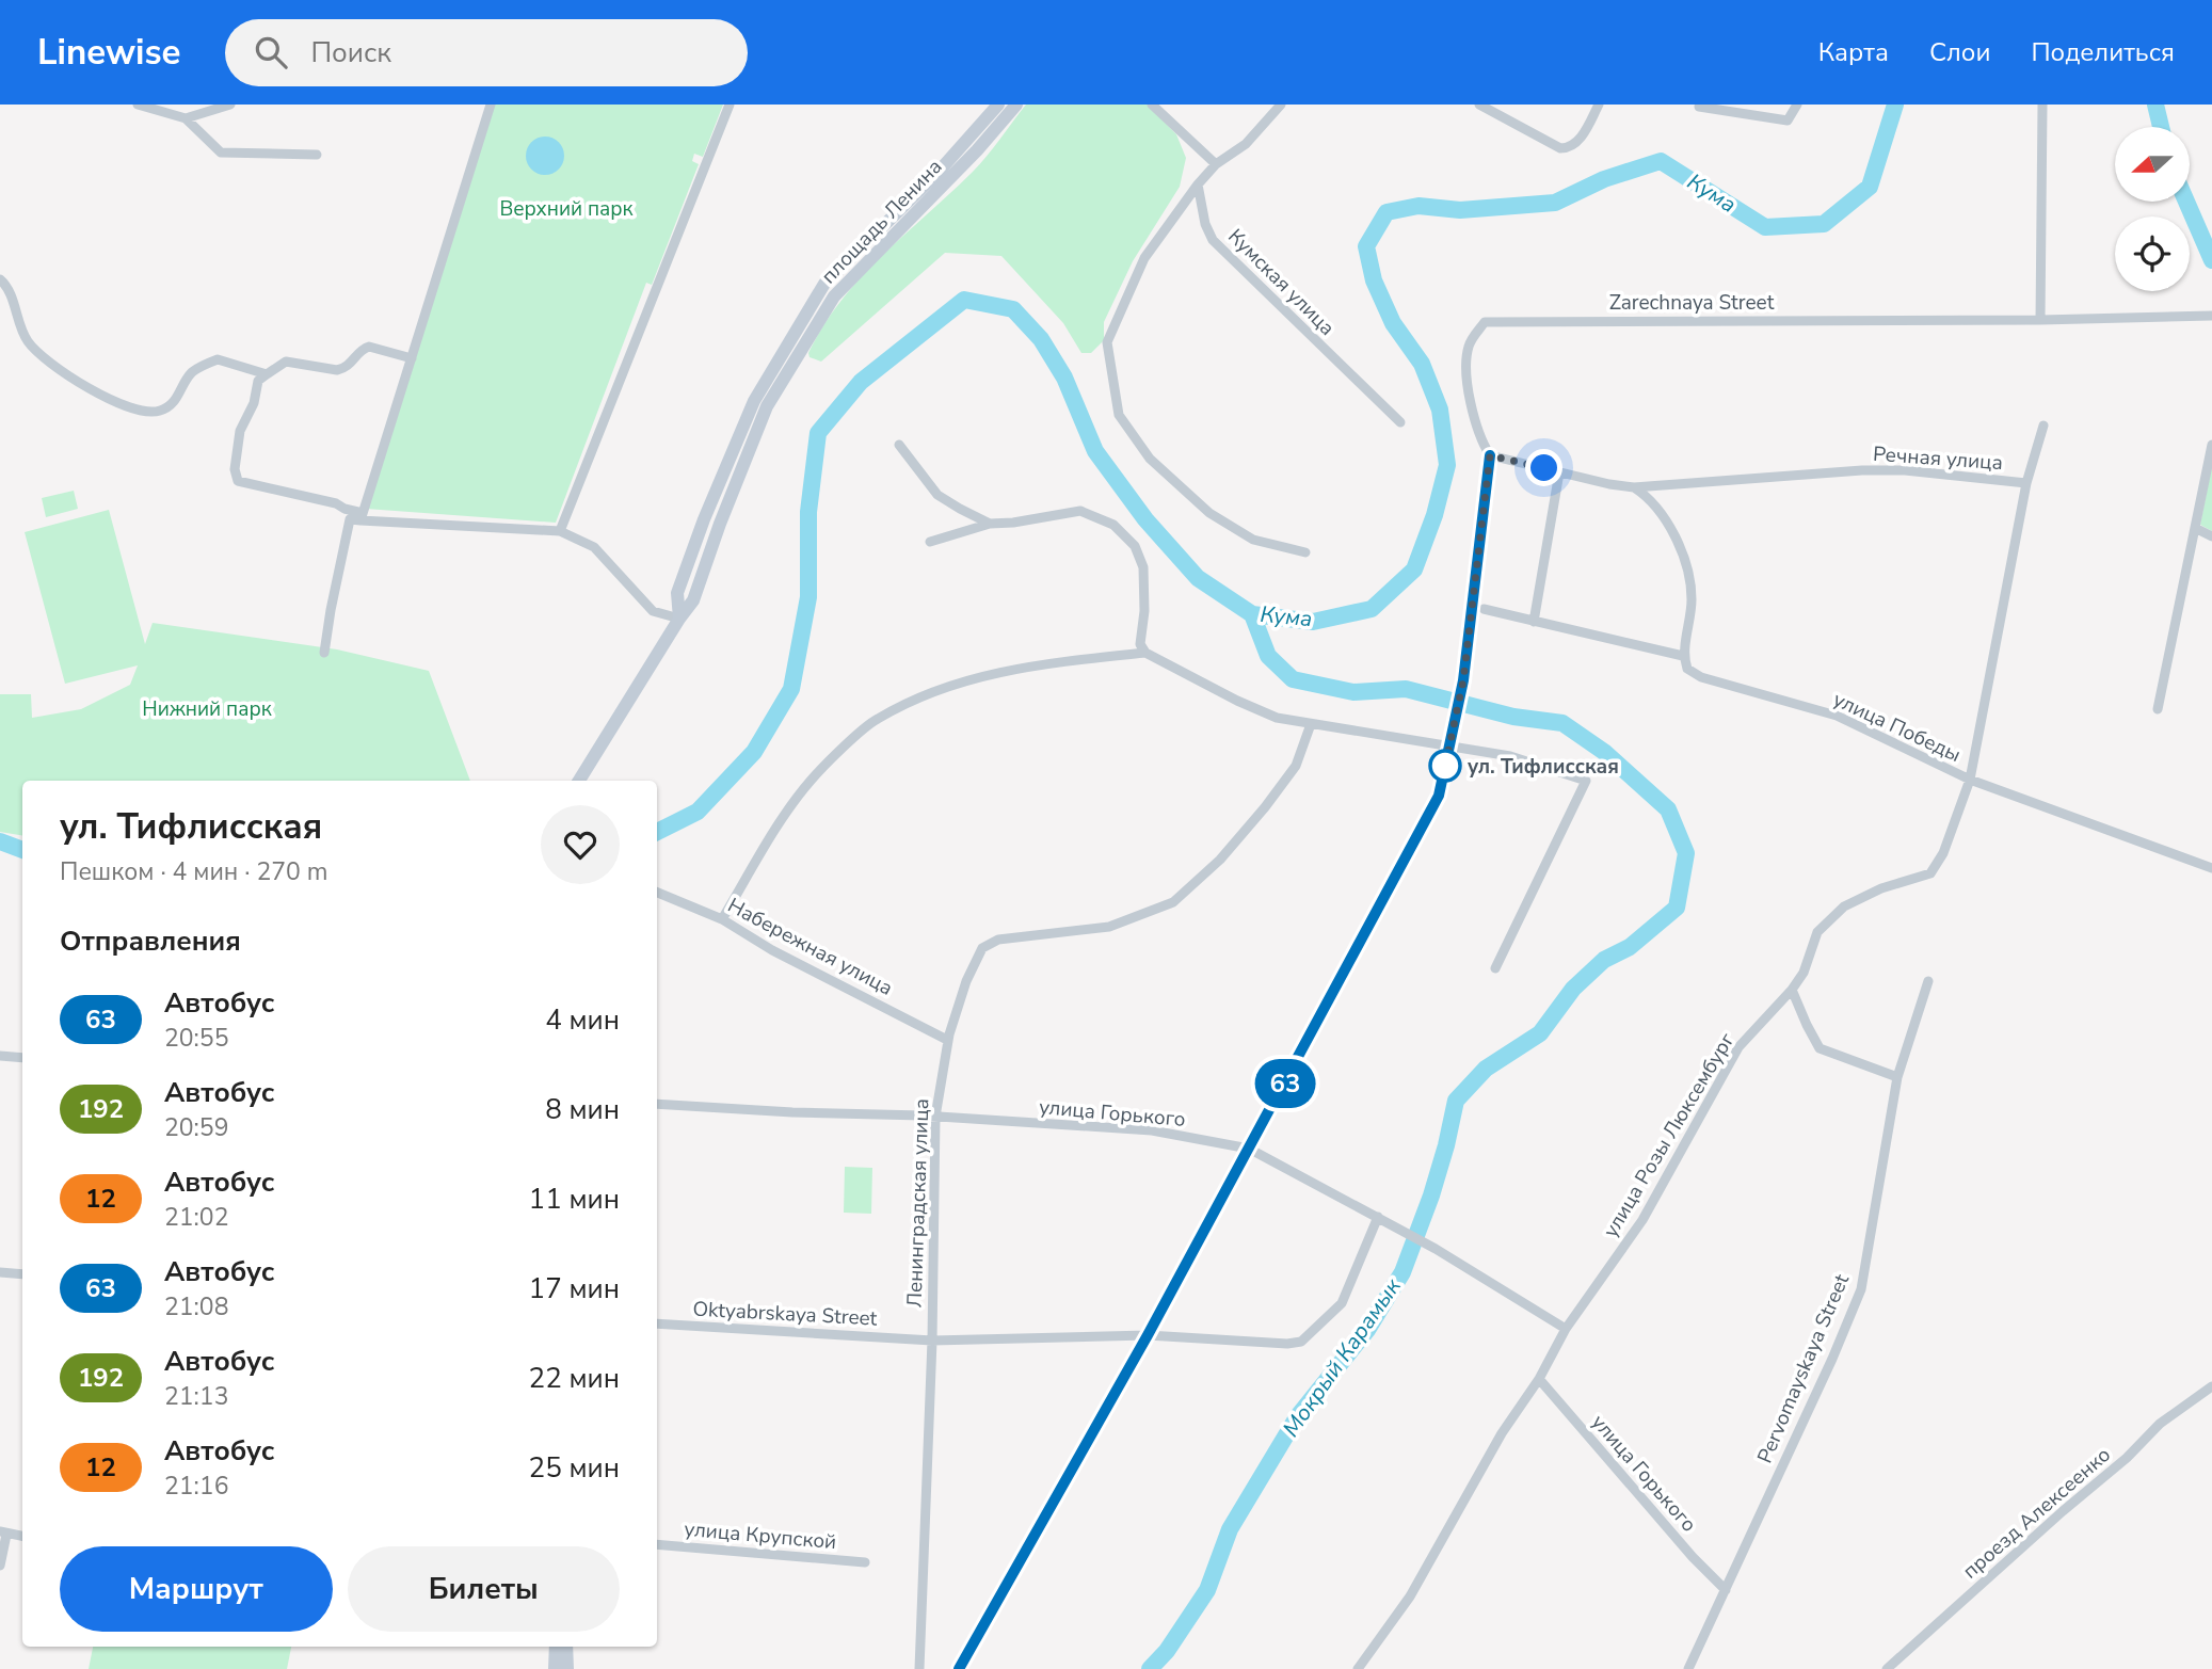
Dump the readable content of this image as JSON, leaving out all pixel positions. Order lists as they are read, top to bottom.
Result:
{
  "streets": {
    "street": [
      "площадь Ленина",
      "Кумская улица",
      "Zarechnaya Street",
      "Речная улица",
      "улица Победы",
      "Набережная улица",
      "улица Горького",
      "улица Розы Люксембург",
      "Ленинградская улица",
      "Oktyabrskaya Street",
      "Pervomayskaya Street",
      "проезд Алексеенко",
      "улица Крупской"
    ]
  },
  "crossings": [
    ["Zarechnaya Street", "Речная улица"],
    ["Речная улица", "улица Победы"],
    ["Речная улица", "улица Розы Люксембург"],
    ["улица Победы", "улица Розы Люксембург"],
    ["Набережная улица", "Ленинградская улица"],
    ["улица Горького", "улица Розы Люксембург"],
    ["улица Горького", "Ленинградская улица"],
    ["улица Горького", "Oktyabrskaya Street"],
    ["улица Горького", "Pervomayskaya Street"],
    ["Ленинградская улица", "Oktyabrskaya Street"]
  ],
  "water": ["Кума", "Мокрый Карамык"],
  "parks": ["Верхний парк", "Нижний парк"],
  "places": ["ул. Тифлисская"],
  "lines": ["bus line 63"],
  "north": "left",
  "page": {
    "header": "Linewise",
    "search": "Поиск",
    "nav": ["Карта", "Слои", "Поделиться"],
    "on_map": "63",
    "heading": [
      ["ул. Тифлисская", "Пешком · 4 мин · 270 m"],
      "Отправления"
    ],
    "list": [
      {
        "mark": "63",
        "name": "Автобус",
        "note": "20:55",
        "value": "4 мин"
      },
      {
        "mark": "192",
        "name": "Автобус",
        "note": "20:59",
        "value": "8 мин"
      },
      {
        "mark": "12",
        "name": "Автобус",
        "note": "21:02",
        "value": "11 мин"
      },
      {
        "mark": "63",
        "name": "Автобус",
        "note": "21:08",
        "value": "17 мин"
      },
      {
        "mark": "192",
        "name": "Автобус",
        "note": "21:13",
        "value": "22 мин"
      },
      {
        "mark": "12",
        "name": "Автобус",
        "note": "21:16",
        "value": "25 мин"
      }
    ],
    "buttons": ["Маршрут", "Билеты"]
  }
}
